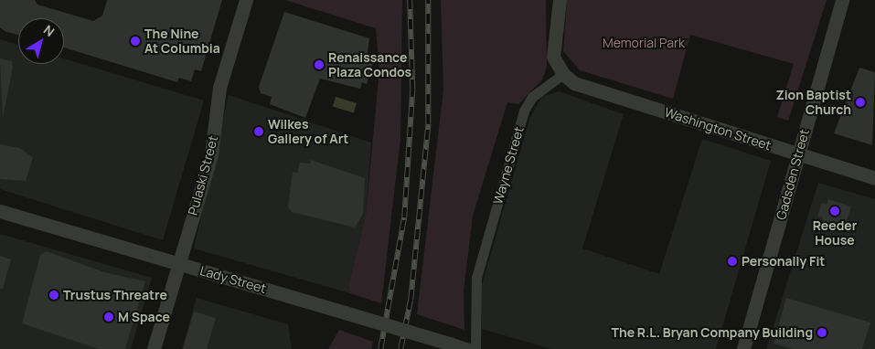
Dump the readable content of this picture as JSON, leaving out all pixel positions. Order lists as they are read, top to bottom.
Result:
{
  "streets": {
    "street": [
      "Washington Street",
      "Wayne Street",
      "Gadsden Street",
      "Pulaski Street",
      "Lady Street"
    ]
  },
  "crossings": [
    ["Washington Street", "Wayne Street"],
    ["Washington Street", "Gadsden Street"],
    ["Pulaski Street", "Lady Street"]
  ],
  "parks": ["Memorial Park"],
  "places": [
    "The Nine At Columbia",
    "Renaissance Plaza Condos",
    "Zion Baptist Church",
    "Wilkes Gallery of Art",
    "Reeder House",
    "Personally Fit",
    "Trustus Threatre",
    "M Space",
    "The R.L. Bryan Company Building"
  ],
  "north": "top right"
}
